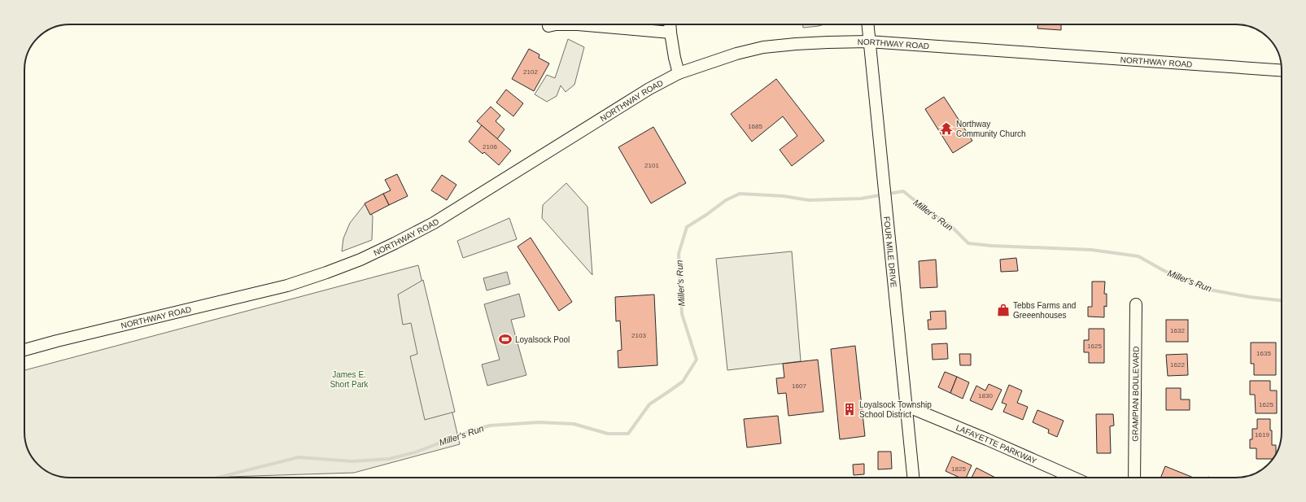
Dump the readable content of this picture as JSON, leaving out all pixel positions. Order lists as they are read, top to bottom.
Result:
{
  "streets": {
    "street": [
      "NORTHWAY ROAD",
      "FOUR MILE DRIVE",
      "GRAMPIAN BOULEVARD",
      "LAFAYETTE PARKWAY"
    ]
  },
  "crossings": [
    ["NORTHWAY ROAD", "FOUR MILE DRIVE"],
    ["FOUR MILE DRIVE", "LAFAYETTE PARKWAY"]
  ],
  "water": ["Miller's Run"],
  "parks": ["James E. Short Park"],
  "places": {
    "temple": ["Northway Community Church"],
    "shop": ["Tebbs Farms and Greeenhouses"],
    "sports": ["Loyalsock Pool"],
    "building": ["Loyalsock Township School District"]
  },
  "house_numbers": [
    "2102",
    "1685",
    "2106",
    "2101",
    "1632",
    "2103",
    "1625",
    "1635",
    "1622",
    "1607",
    "1830",
    "1625",
    "1619",
    "1825"
  ]
}
